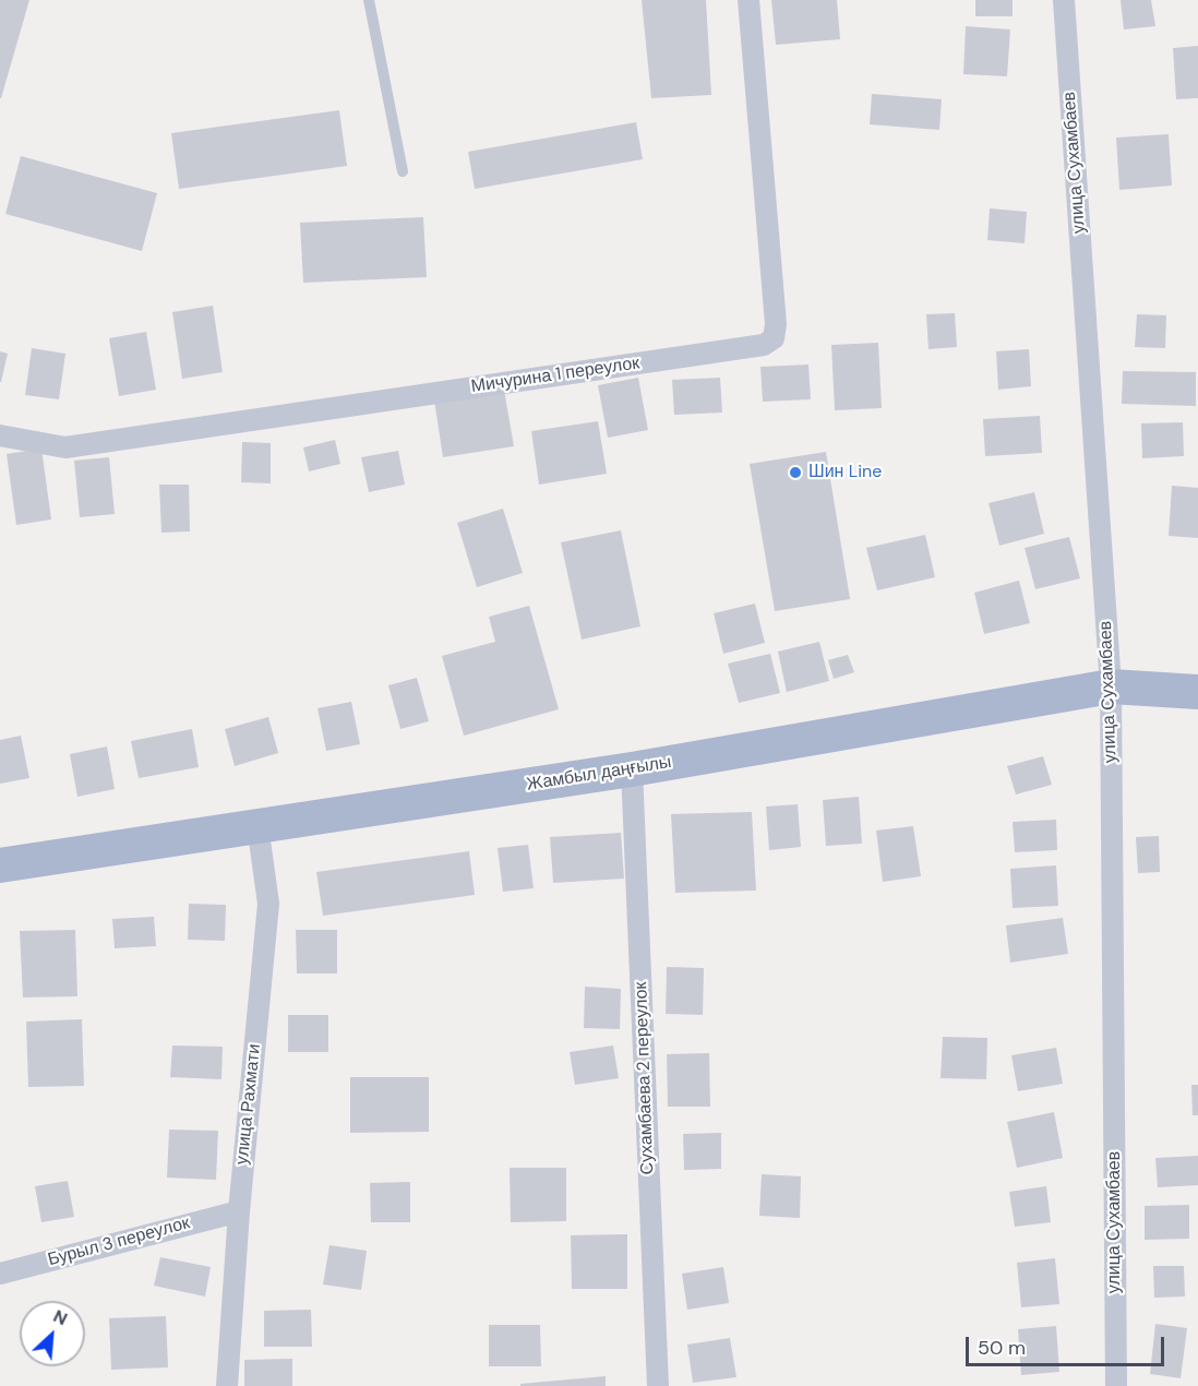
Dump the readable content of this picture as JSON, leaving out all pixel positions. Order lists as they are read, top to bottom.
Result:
{
  "streets": {
    "main road": ["Жамбыл даңғылы"],
    "street": [
      "улица Сухамбаев",
      "Мичурина 1 переулок",
      "Сухамбаева 2 переулок",
      "улица Рахмати",
      "Бурыл 3 переулок"
    ]
  },
  "crossings": [
    ["улица Сухамбаев", "Жамбыл даңғылы"],
    ["Жамбыл даңғылы", "Сухамбаева 2 переулок"],
    ["Жамбыл даңғылы", "улица Рахмати"],
    ["улица Рахмати", "Бурыл 3 переулок"]
  ],
  "places": ["Шин Line"],
  "scale_bar": "50 m",
  "north": "top right"
}
